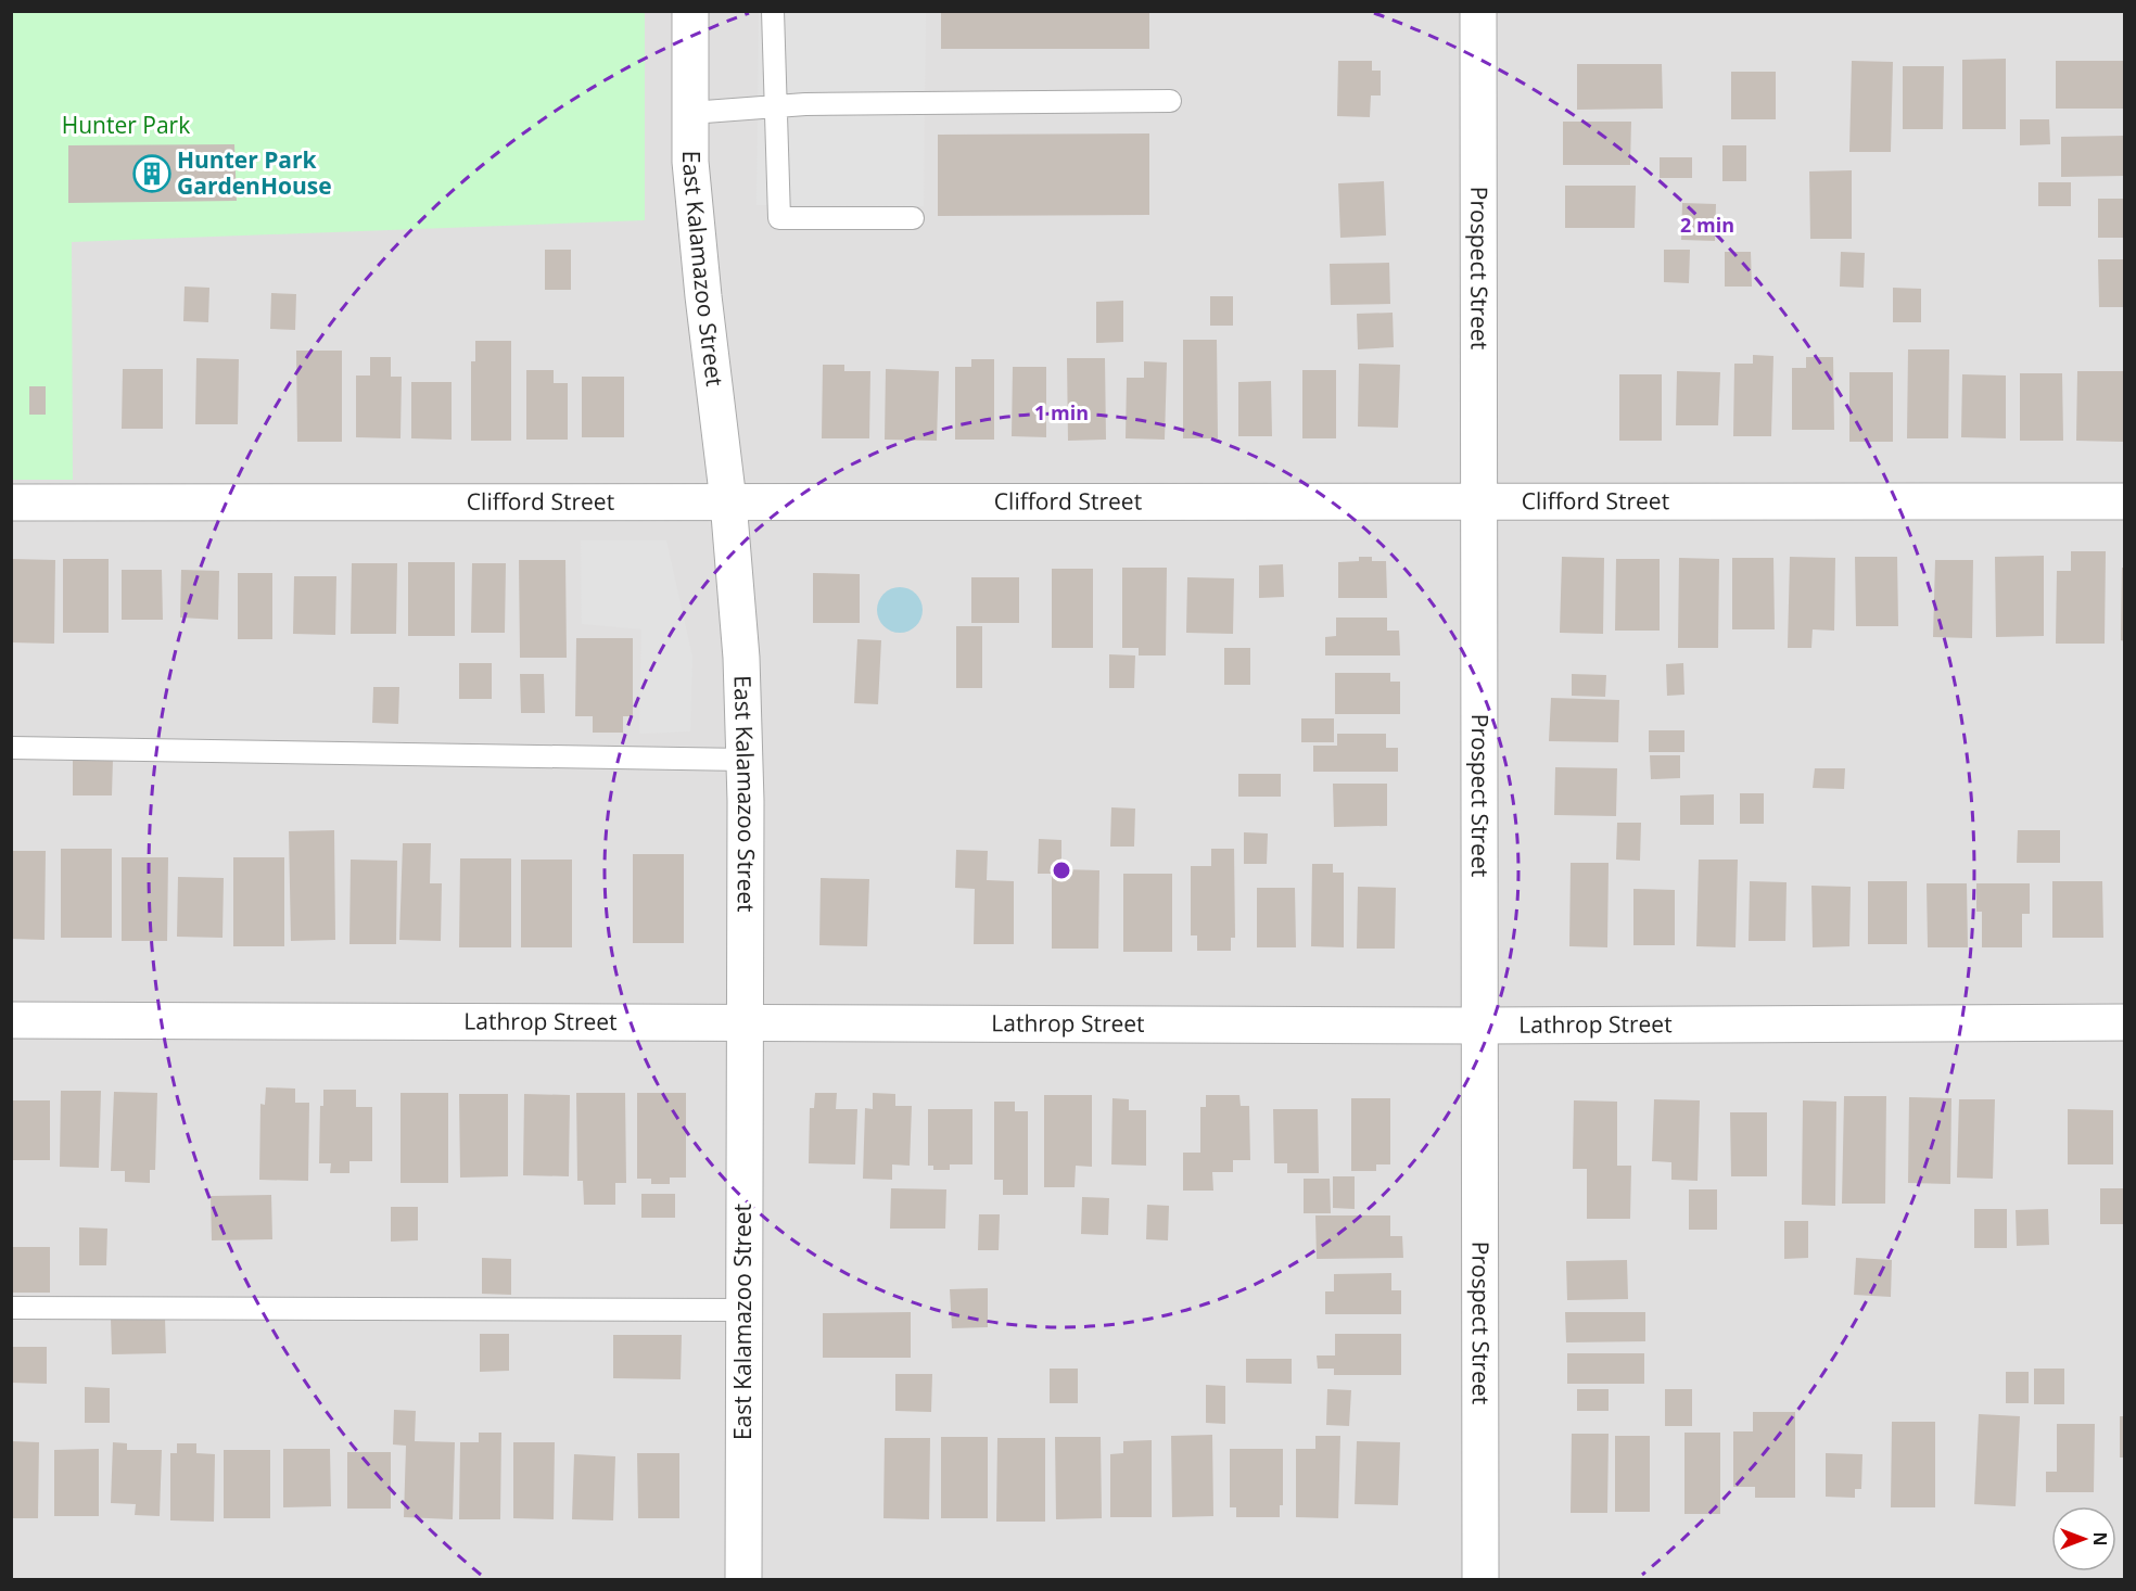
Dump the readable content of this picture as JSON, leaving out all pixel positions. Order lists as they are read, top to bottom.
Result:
{
  "streets": {
    "street": [
      "Prospect Street",
      "East Kalamazoo Street",
      "Clifford Street",
      "Lathrop Street"
    ]
  },
  "crossings": [
    ["Prospect Street", "Clifford Street"],
    ["Prospect Street", "Lathrop Street"],
    ["East Kalamazoo Street", "Clifford Street"],
    ["East Kalamazoo Street", "Lathrop Street"]
  ],
  "parks": ["Hunter Park"],
  "places": {
    "building": ["Hunter Park GardenHouse"]
  },
  "north": "right",
  "rings": ["2 min", "1 min"]
}
